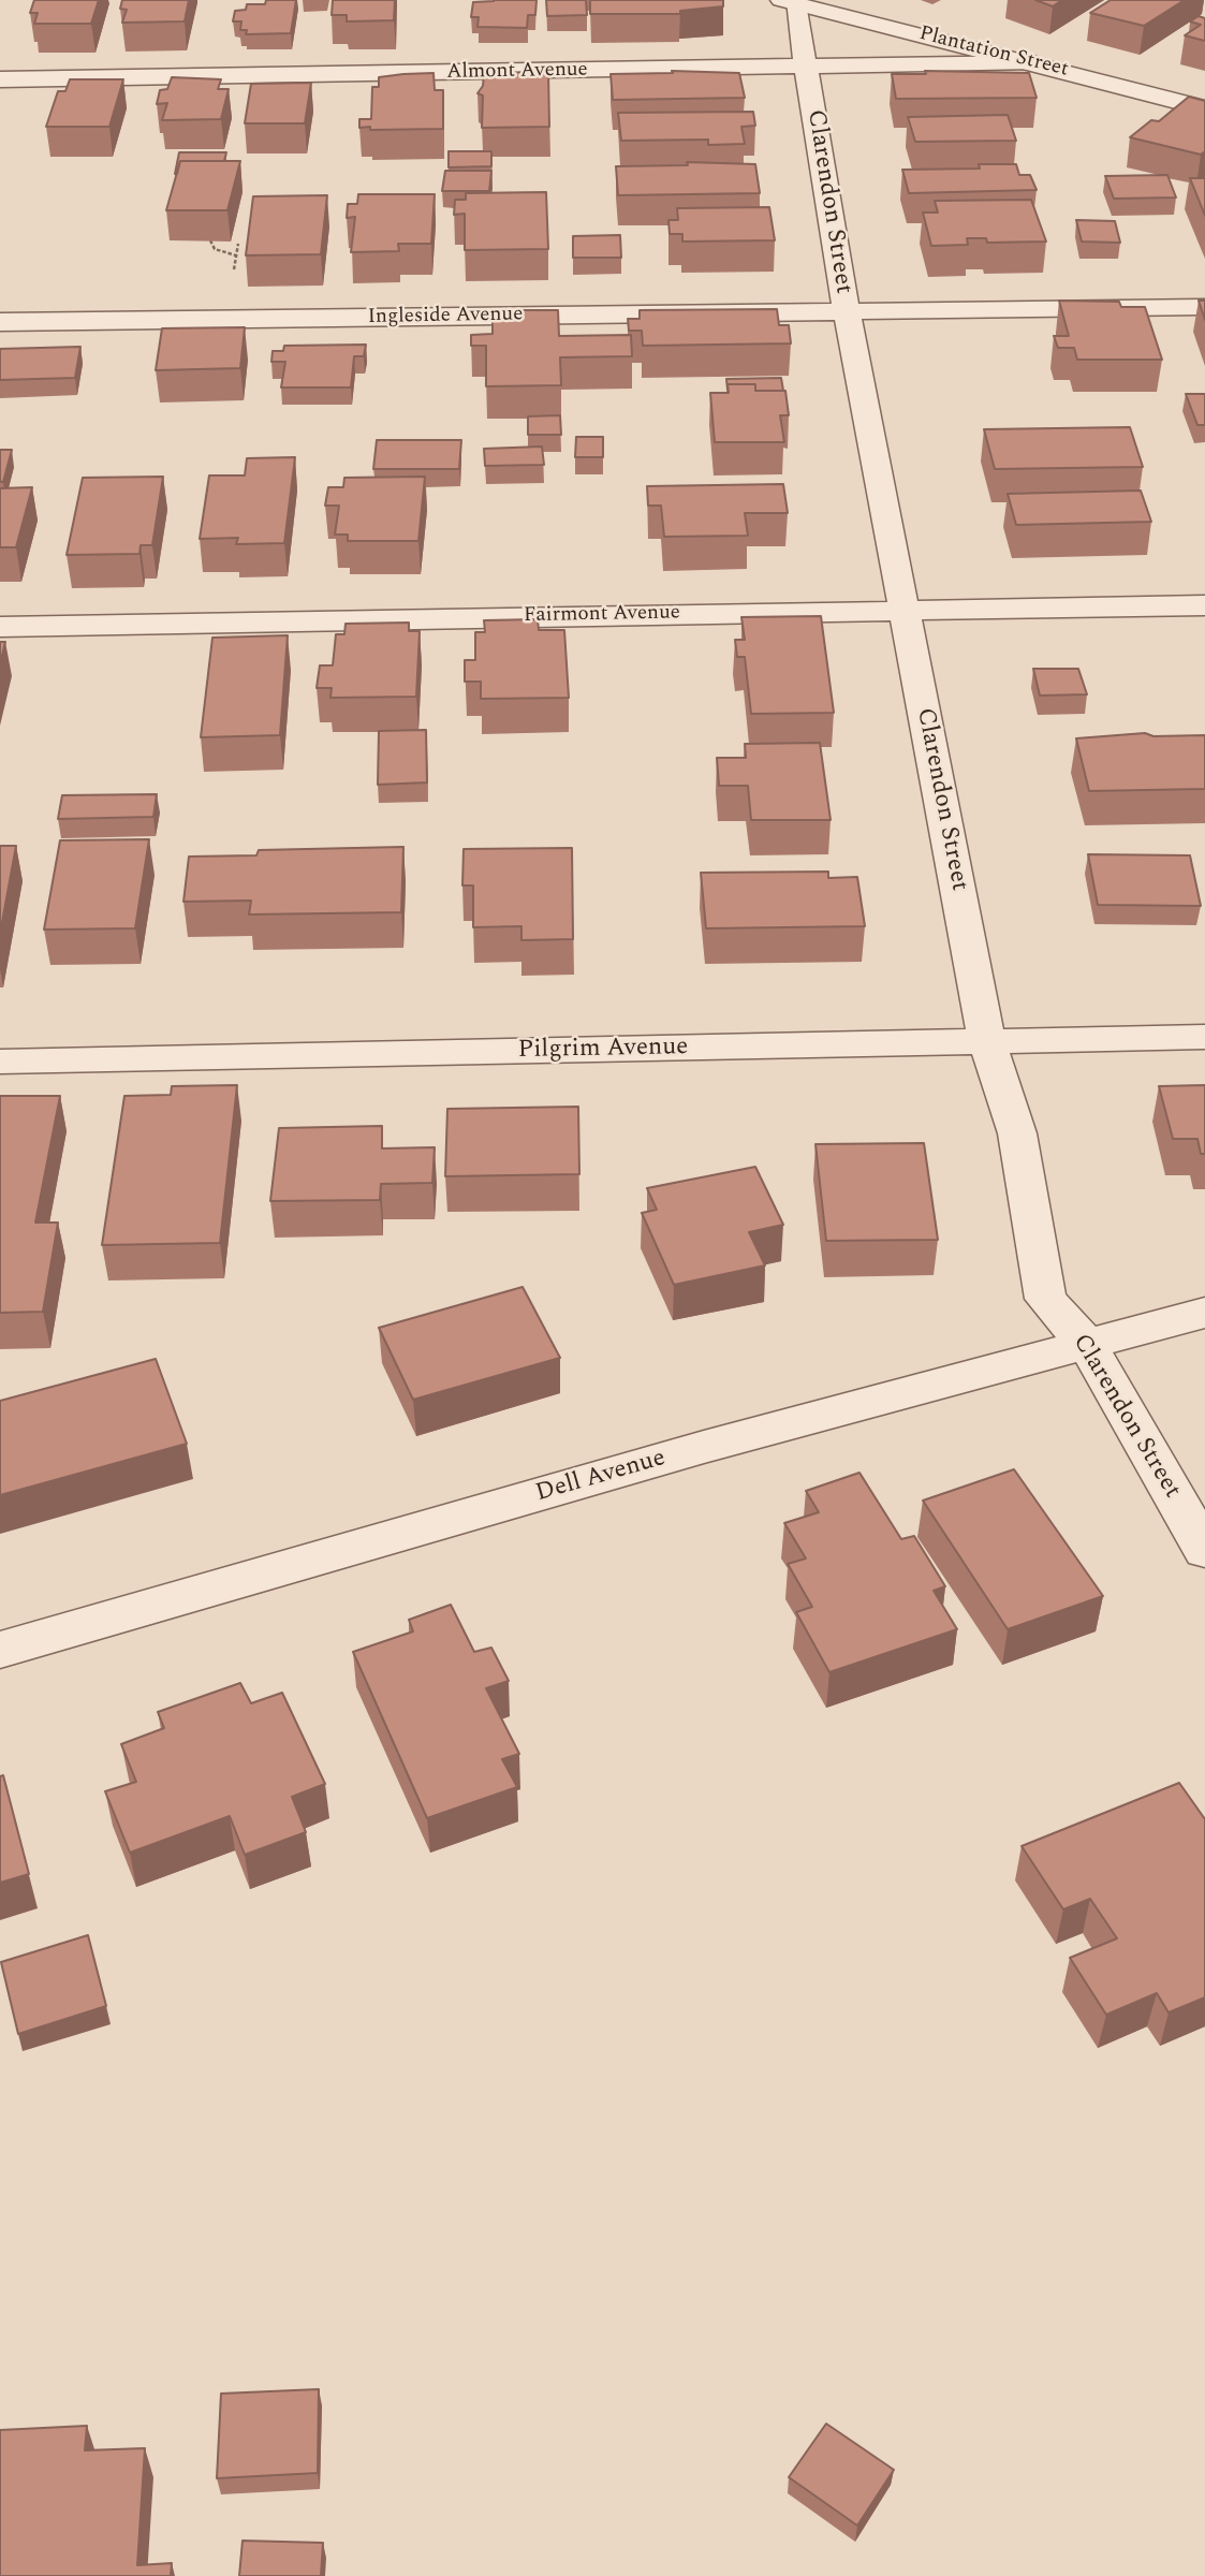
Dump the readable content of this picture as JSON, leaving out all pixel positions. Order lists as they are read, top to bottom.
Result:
{
  "streets": {
    "street": [
      "Plantation Street",
      "Almont Avenue",
      "Clarendon Street",
      "Ingleside Avenue",
      "Fairmont Avenue",
      "Pilgrim Avenue",
      "Dell Avenue"
    ]
  },
  "crossings": [
    ["Plantation Street", "Almont Avenue"],
    ["Plantation Street", "Clarendon Street"],
    ["Almont Avenue", "Clarendon Street"],
    ["Clarendon Street", "Ingleside Avenue"],
    ["Clarendon Street", "Fairmont Avenue"],
    ["Clarendon Street", "Pilgrim Avenue"],
    ["Clarendon Street", "Dell Avenue"]
  ]
}
